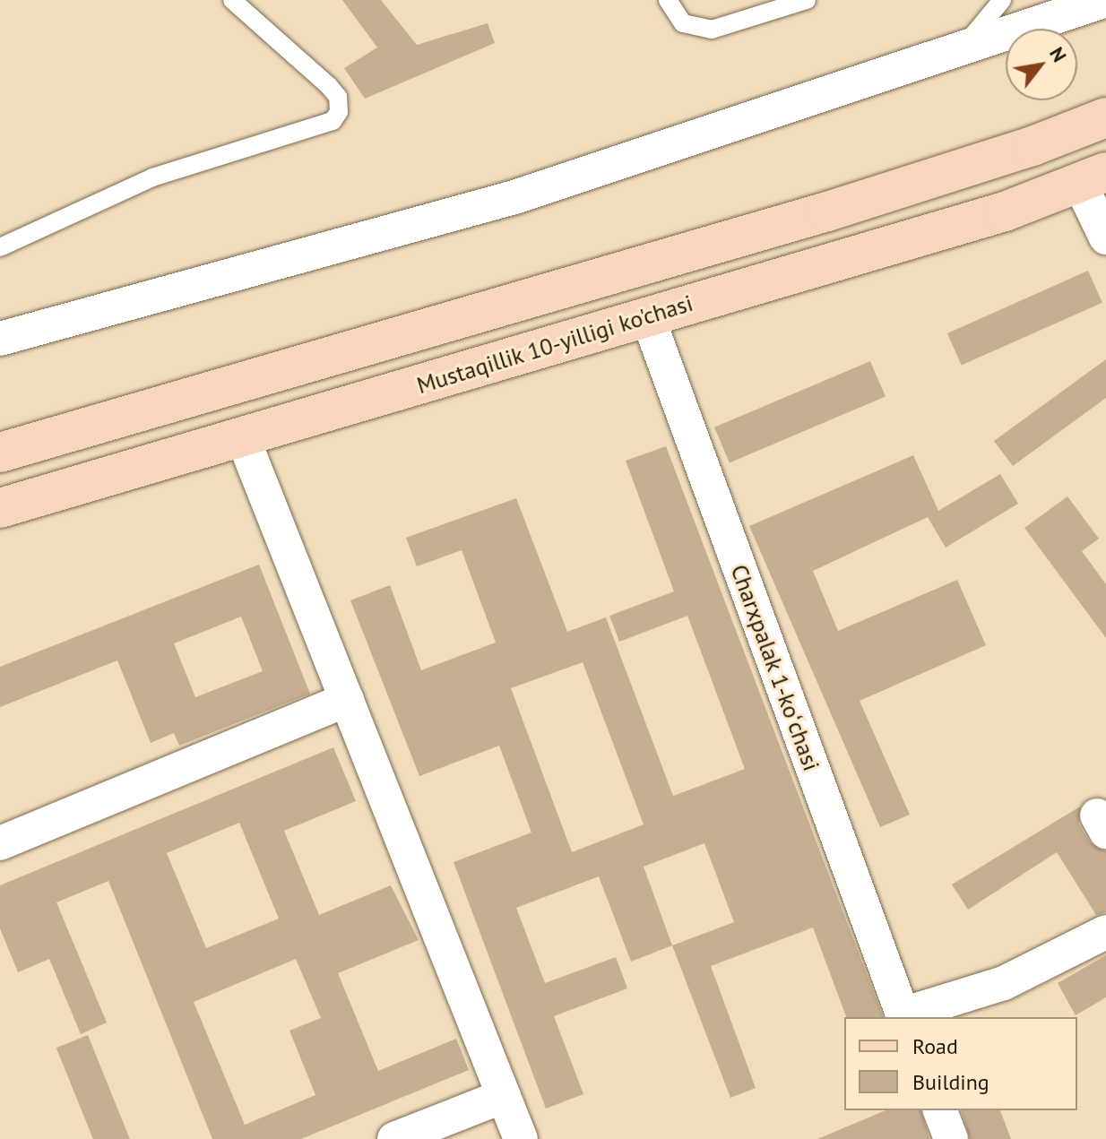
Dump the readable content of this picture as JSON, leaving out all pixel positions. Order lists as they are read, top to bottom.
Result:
{
  "streets": {
    "main road": ["Mustaqillik 10-yilligi ko'chasi"],
    "street": ["Charxpalak 1-koʻchasi"]
  },
  "crossings": [
    ["Mustaqillik 10-yilligi ko'chasi", "Charxpalak 1-koʻchasi"]
  ],
  "legend": ["Road", "Building"],
  "north": "top right"
}
